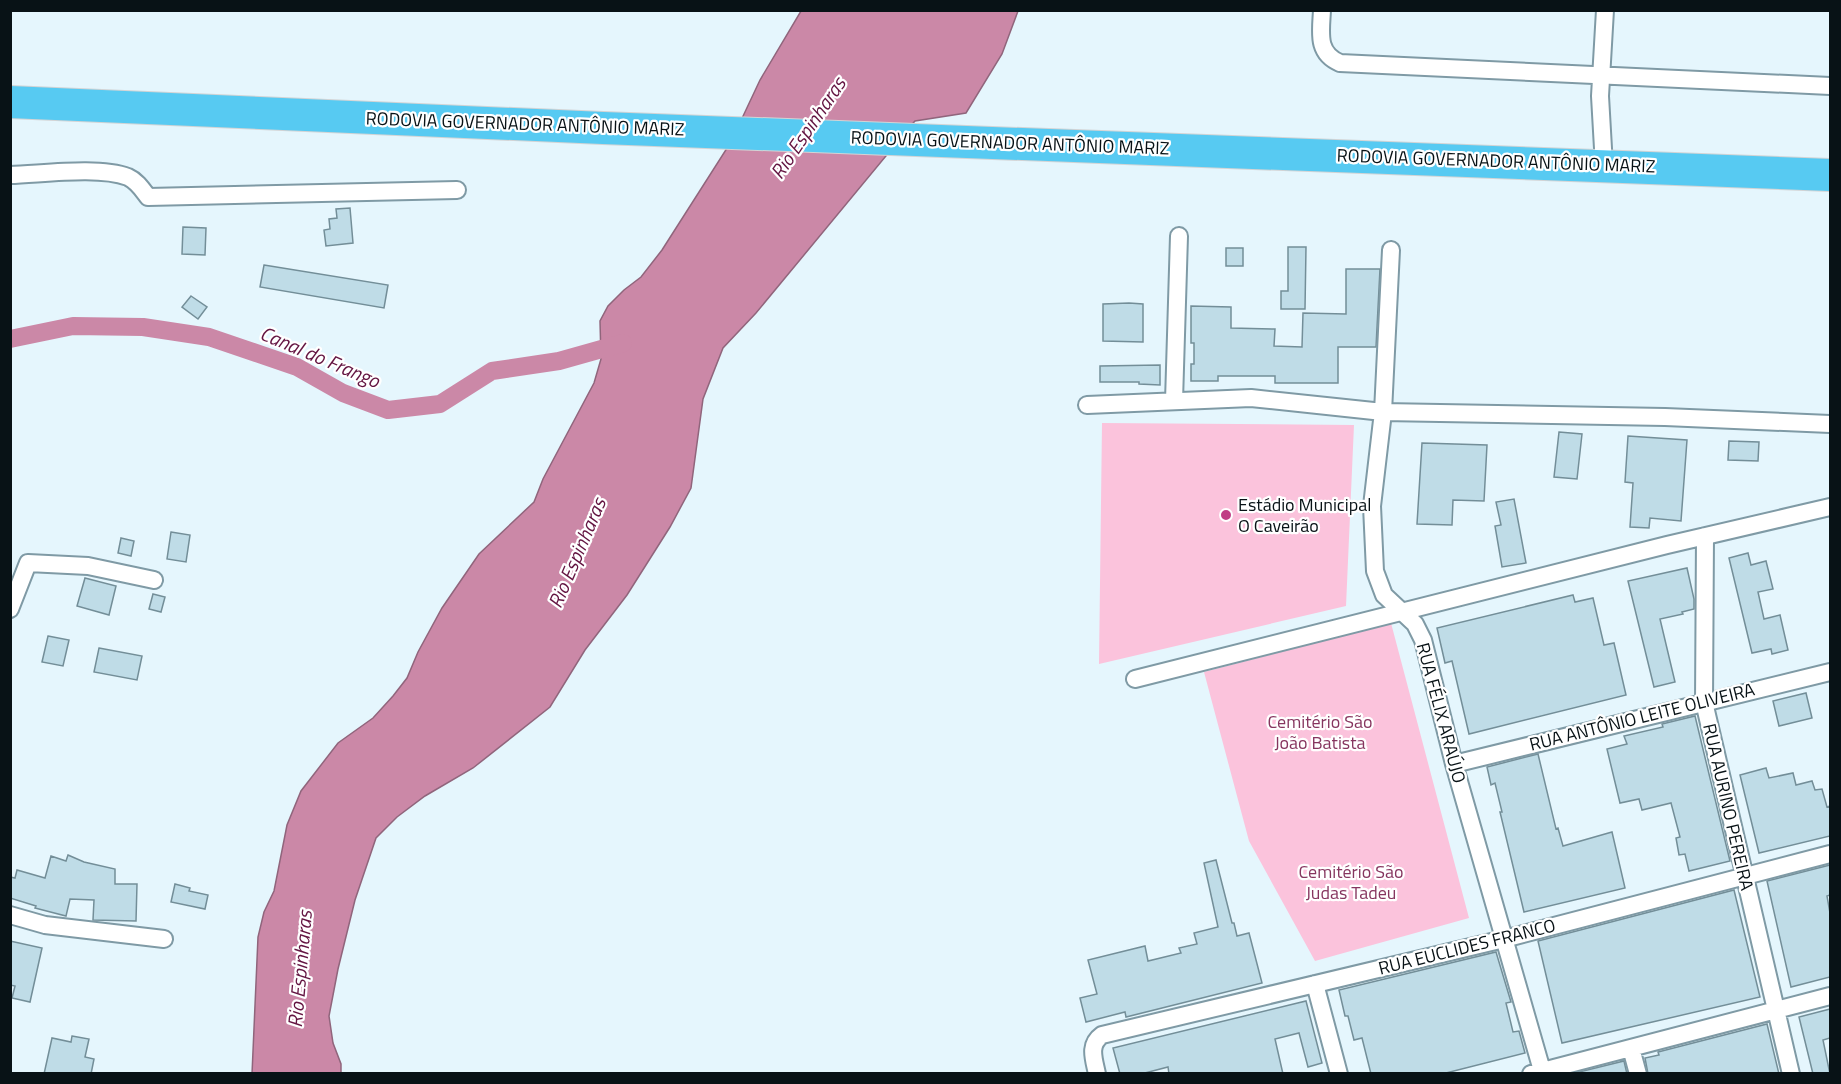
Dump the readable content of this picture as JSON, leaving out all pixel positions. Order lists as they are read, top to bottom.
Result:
{
  "streets": {
    "highway": ["RODOVIA GOVERNADOR ANTÔNIO MARIZ"],
    "street": [
      "RUA FÉLIX ARAÚJO",
      "RUA ANTÔNIO LEITE OLIVEIRA",
      "RUA AURINO PEREIRA",
      "RUA EUCLIDES FRANCO"
    ]
  },
  "crossings": [
    ["RUA FÉLIX ARAÚJO", "RUA ANTÔNIO LEITE OLIVEIRA"],
    ["RUA FÉLIX ARAÚJO", "RUA EUCLIDES FRANCO"],
    ["RUA ANTÔNIO LEITE OLIVEIRA", "RUA AURINO PEREIRA"],
    ["RUA AURINO PEREIRA", "RUA EUCLIDES FRANCO"]
  ],
  "water": ["Rio Espinharas", "Canal do Frango"],
  "parks": ["Cemitério São João Batista", "Cemitério São Judas Tadeu"],
  "places": ["Estádio Municipal O Caveirão"]
}
